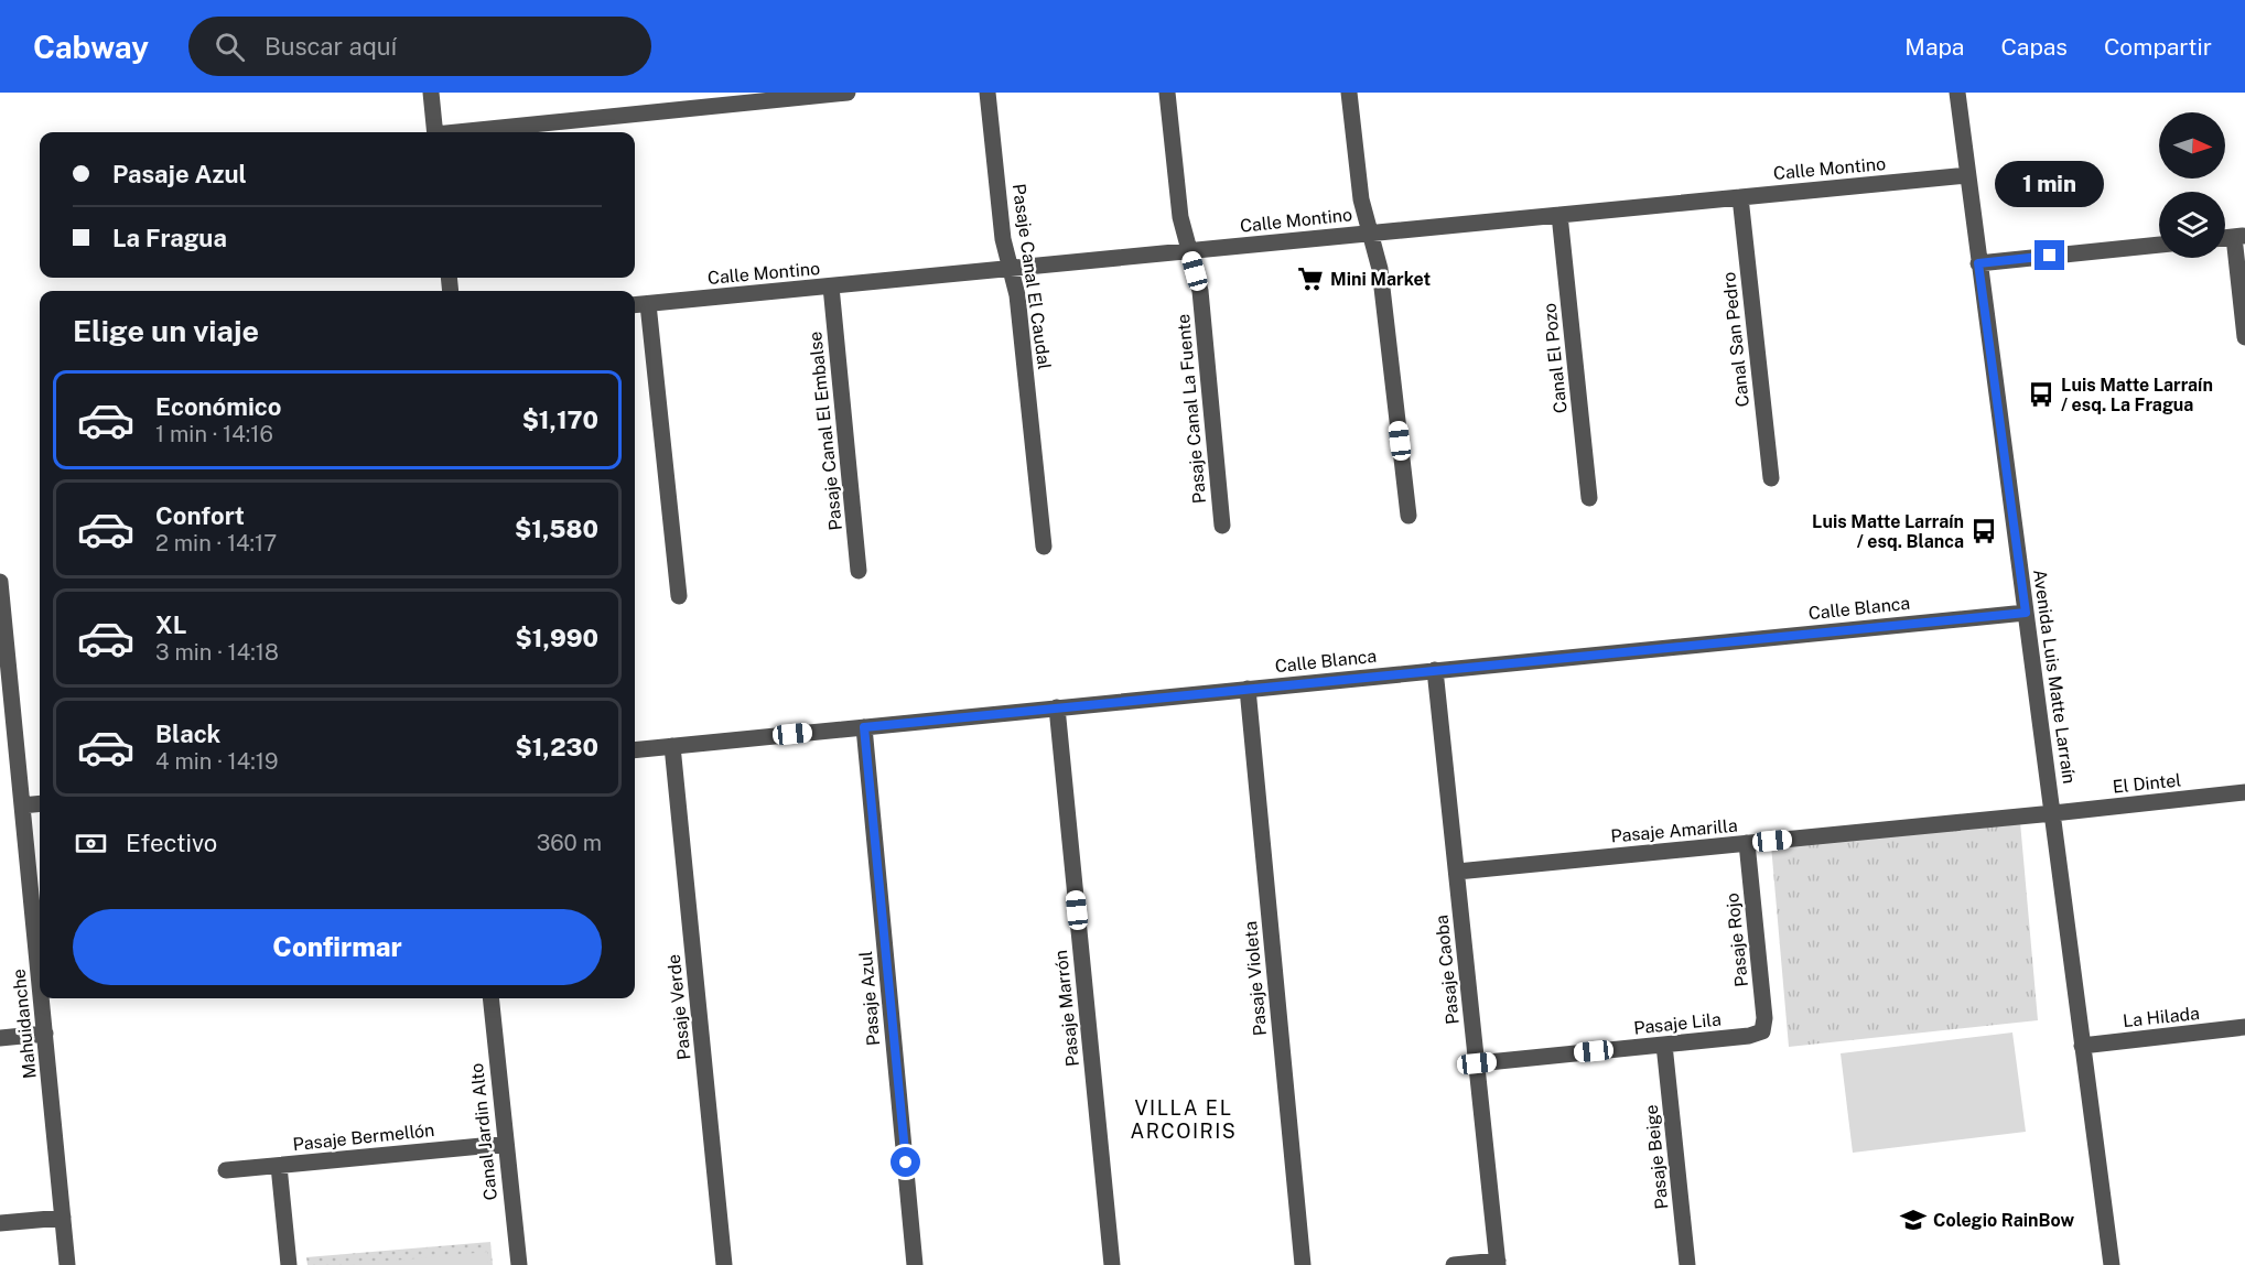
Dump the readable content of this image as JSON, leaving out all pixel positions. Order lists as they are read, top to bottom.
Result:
{
  "streets": {
    "street": [
      "Calle Montino",
      "Pasaje Canal El Caudal",
      "Canal San Pedro",
      "Canal El Pozo",
      "Pasaje Canal La Fuente",
      "Pasaje Canal El Embalse",
      "Calle Blanca",
      "Avenida Luis Matte Larraín",
      "El Dintel",
      "Pasaje Amarilla",
      "Pasaje Rojo",
      "Pasaje Caoba",
      "Pasaje Violeta",
      "Pasaje Azul",
      "Pasaje Verde",
      "Pasaje Marrón",
      "La Hilada",
      "Mahuidanche",
      "Pasaje Lila",
      "Canal Jardin Alto",
      "Pasaje Bermellón",
      "Pasaje Beige"
    ]
  },
  "crossings": [
    ["Calle Montino", "Pasaje Canal El Caudal"],
    ["Calle Montino", "Canal San Pedro"],
    ["Calle Montino", "Canal El Pozo"],
    ["Calle Montino", "Pasaje Canal La Fuente"],
    ["Calle Montino", "Pasaje Canal El Embalse"],
    ["Calle Montino", "Avenida Luis Matte Larraín"],
    ["Calle Blanca", "Avenida Luis Matte Larraín"],
    ["Calle Blanca", "Pasaje Caoba"],
    ["Calle Blanca", "Pasaje Violeta"],
    ["Calle Blanca", "Pasaje Azul"],
    ["Calle Blanca", "Pasaje Verde"],
    ["Calle Blanca", "Pasaje Marrón"],
    ["Avenida Luis Matte Larraín", "El Dintel"],
    ["Avenida Luis Matte Larraín", "Pasaje Amarilla"],
    ["Avenida Luis Matte Larraín", "La Hilada"],
    ["El Dintel", "Pasaje Amarilla"],
    ["Pasaje Amarilla", "Pasaje Rojo"],
    ["Pasaje Amarilla", "Pasaje Caoba"],
    ["Pasaje Rojo", "Pasaje Lila"],
    ["Pasaje Caoba", "Pasaje Lila"],
    ["Pasaje Lila", "Pasaje Beige"],
    ["Canal Jardin Alto", "Pasaje Bermellón"]
  ],
  "districts": ["VILLA EL ARCOIRIS"],
  "places": {
    "supermarket": ["Mini Market"],
    "bus stop": ["Luis Matte Larraín / esq. La Fragua", "Luis Matte Larraín / esq. Blanca"],
    "school or university": ["Colegio RainBow"]
  },
  "north": "right",
  "page": {
    "header": "Cabway",
    "search": "Buscar aquí",
    "nav": ["Mapa", "Capas", "Compartir"],
    "banner": ["Pasaje Azul", "La Fragua"],
    "bubble": "1 min",
    "heading": "Elige un viaje",
    "list": [
      {
        "name": "Económico",
        "note": "1 min · 14:16",
        "value": "$1,170"
      },
      {
        "name": "Confort",
        "note": "2 min · 14:17",
        "value": "$1,580"
      },
      {
        "name": "XL",
        "note": "3 min · 14:18",
        "value": "$1,990"
      },
      {
        "name": "Black",
        "note": "4 min · 14:19",
        "value": "$1,230"
      }
    ],
    "pay": ["Efectivo", "360 m"],
    "buttons": "Confirmar"
  }
}
